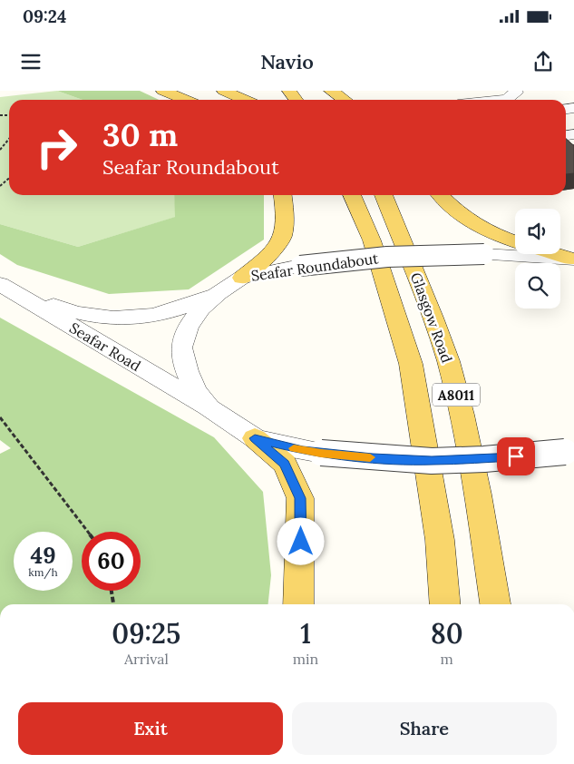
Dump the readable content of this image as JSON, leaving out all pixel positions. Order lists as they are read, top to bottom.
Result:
{
  "streets": {
    "main road": ["Glasgow Road", "A8011"],
    "street": ["Seafar Roundabout", "Seafar Road"]
  },
  "crossings": [
    ["Seafar Roundabout", "Seafar Road"]
  ],
  "page": {
    "status": "09:24",
    "header": "Navio",
    "turn": ["30 m", "Seafar Roundabout"],
    "speed": "49 km/h",
    "limit": "60",
    "eta": [
      "09:25",
      "Arrival",
      "1",
      "min",
      "80",
      "m"
    ],
    "buttons": ["Exit", "Share"]
  }
}
